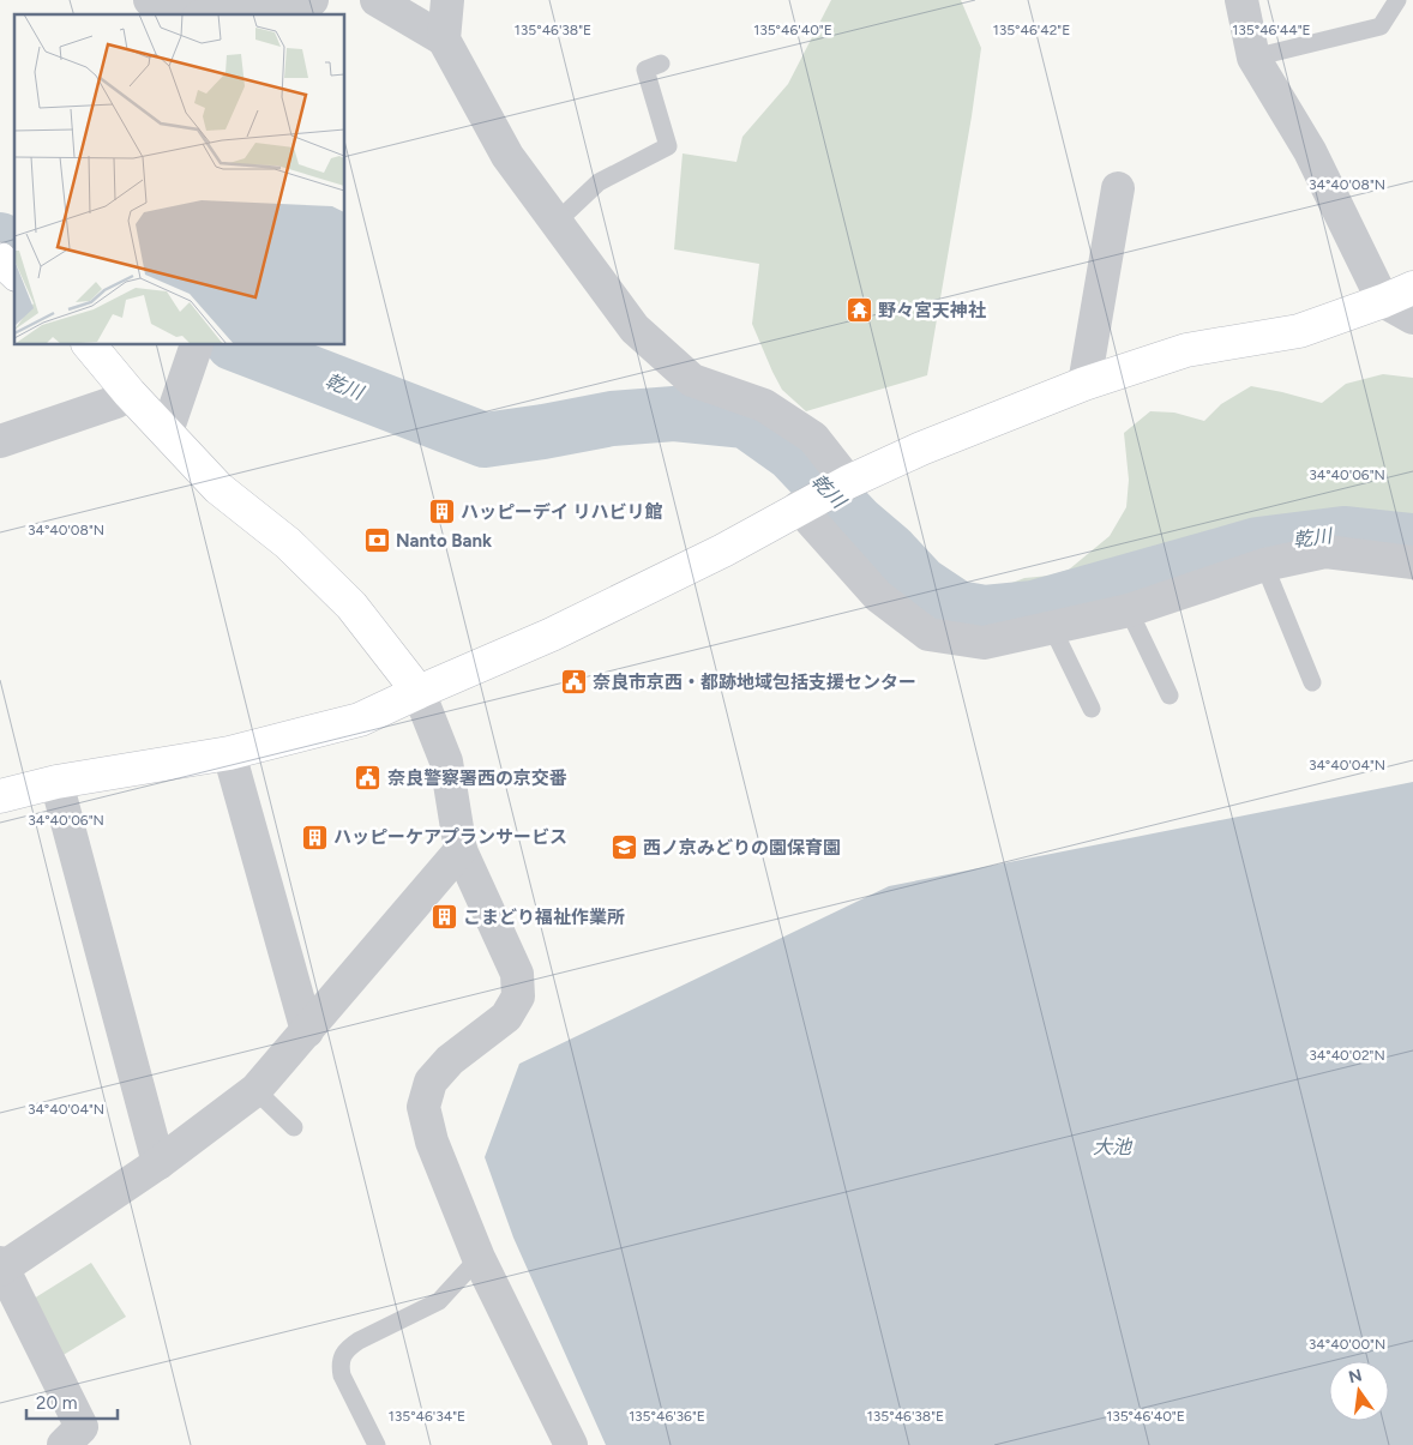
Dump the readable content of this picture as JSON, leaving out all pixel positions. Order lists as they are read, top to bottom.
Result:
{
  "water": ["乾川", "大池"],
  "places": {
    "temple": ["野々宮天神社"],
    "building": ["ハッピーデイ リハビリ館", "ハッピーケアプランサービス", "こまどり福祉作業所"],
    "bank": ["Nanto Bank"],
    "public building": ["奈良市京西・都跡地域包括支援センター", "奈良警察署西の京交番"],
    "school or university": ["西ノ京みどりの園保育園"]
  },
  "scale_bar": "20 m",
  "north": "top",
  "coordinates": [
    "135°46'44\"E",
    "135°46'38\"E",
    "135°46'40\"E",
    "135°46'42\"E",
    "34°40'08\"N",
    "34°40'06\"N",
    "34°40'04\"N",
    "34°40'02\"N",
    "34°40'00\"N",
    "135°46'34\"E",
    "135°46'36\"E"
  ]
}
